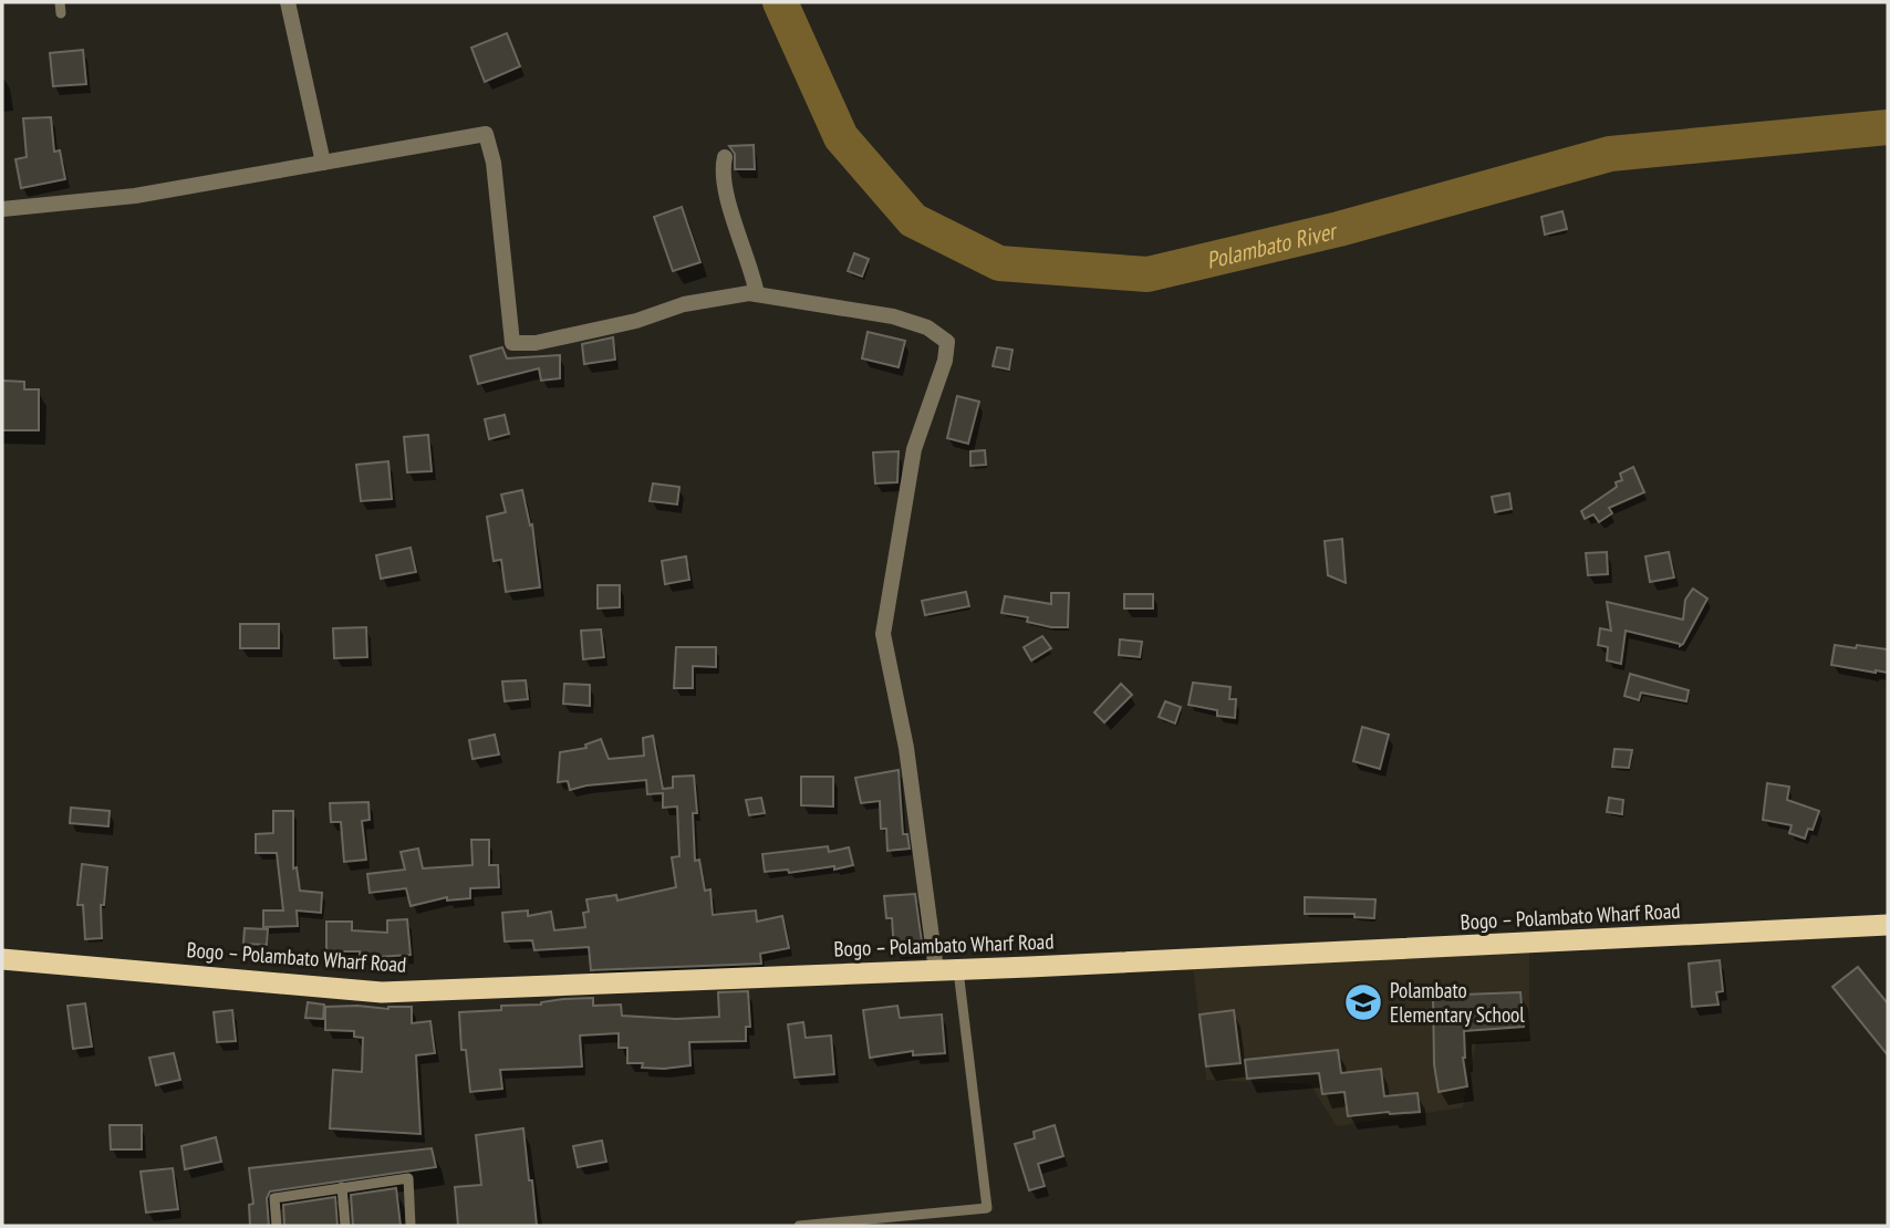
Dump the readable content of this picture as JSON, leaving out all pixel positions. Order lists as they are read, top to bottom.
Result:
{
  "streets": {
    "highway": ["Bogo – Polambato Wharf Road"]
  },
  "water": ["Polambato River"],
  "places": {
    "school or university": ["Polambato Elementary School"]
  }
}
